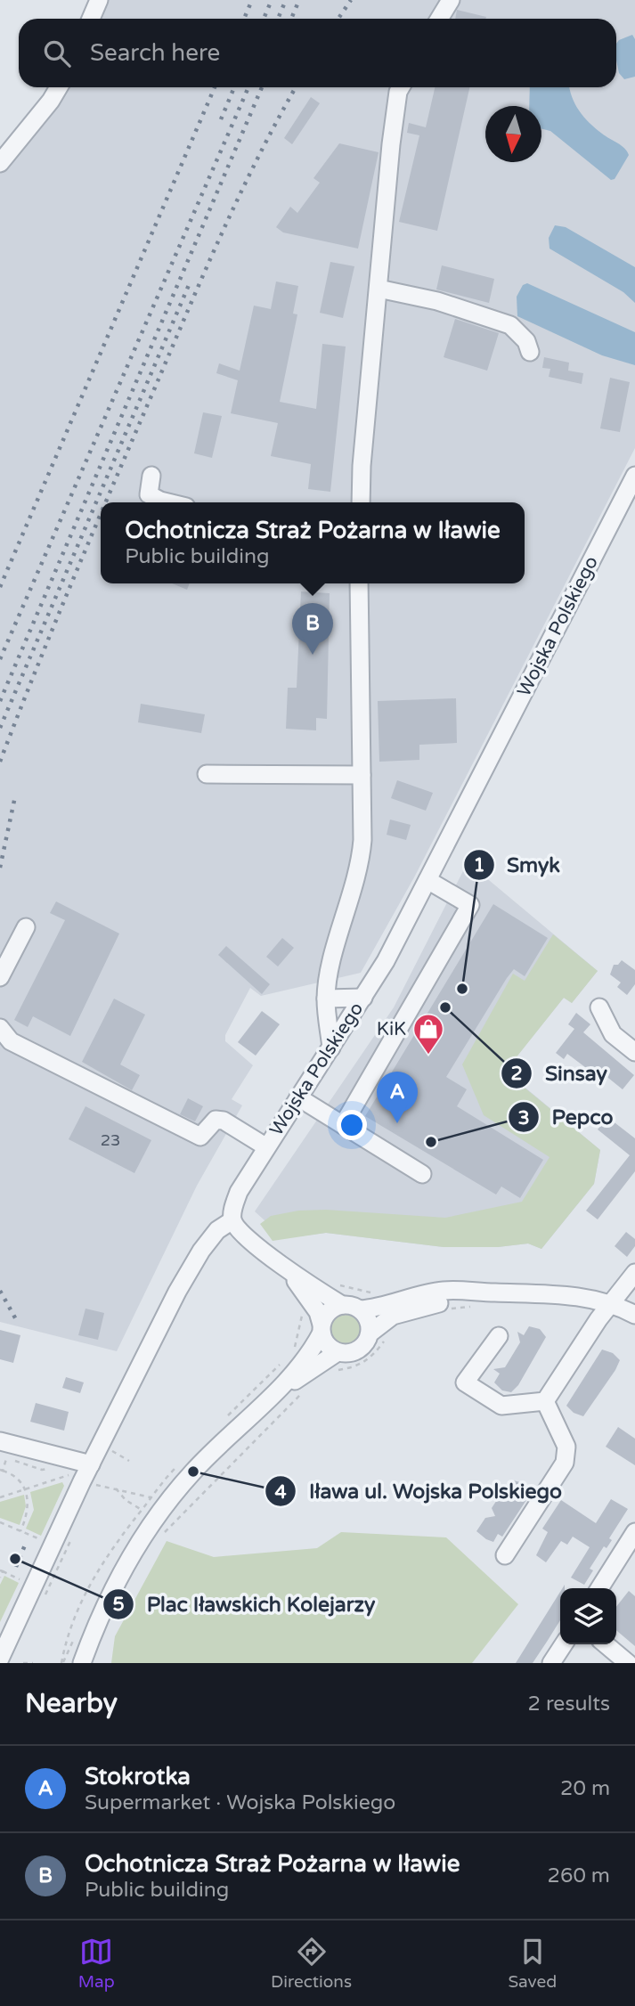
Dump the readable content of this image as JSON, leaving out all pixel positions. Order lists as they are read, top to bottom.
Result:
{
  "streets": {
    "street": ["Wojska Polskiego"]
  },
  "places": {
    "other": [
      "Smyk",
      "Sinsay",
      "Pepco",
      "Iława ul. Wojska Polskiego",
      "Plac Iławskich Kolejarzy"
    ],
    "shop": ["KiK"]
  },
  "house_numbers": ["23"],
  "north": "bottom",
  "page": {
    "search": "Search here",
    "popup": ["Ochotnicza Straż Pożarna w Iławie", "Public building"],
    "pins": ["B", "A"],
    "heading": ["Nearby", "2 results"],
    "list": [
      {
        "mark": "A",
        "name": "Stokrotka",
        "note": "Supermarket · Wojska Polskiego",
        "value": "20 m"
      },
      {
        "mark": "B",
        "name": "Ochotnicza Straż Pożarna w Iławie",
        "note": "Public building",
        "value": "260 m"
      }
    ],
    "nav": ["Map", "Directions", "Saved"]
  }
}
